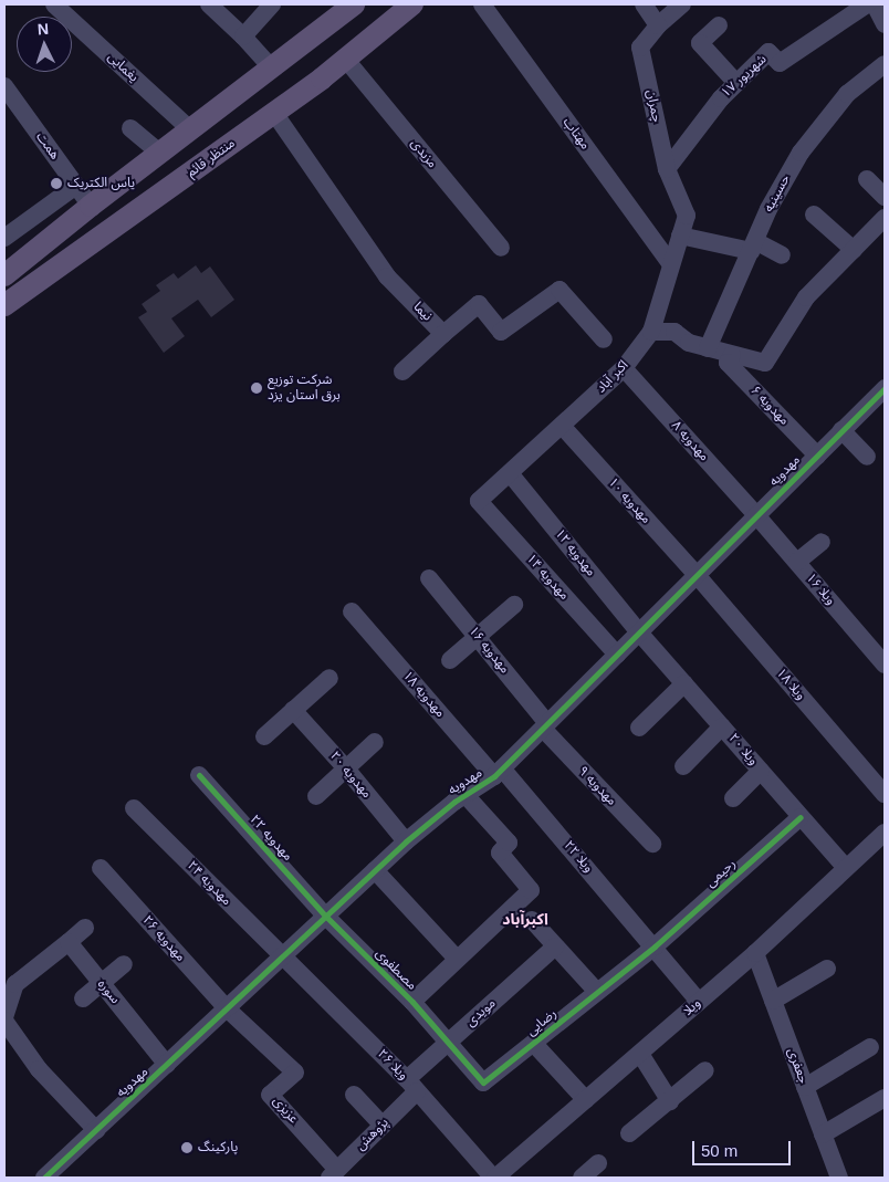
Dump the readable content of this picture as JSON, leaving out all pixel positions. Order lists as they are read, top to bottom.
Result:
{
  "streets": {
    "main road": ["منتظر قائم"],
    "street": [
      "یغمایی",
      "۱۷ شهریور",
      "چمران",
      "مهتاب",
      "همت",
      "مزیدی",
      "حسینیه",
      "نیما",
      "اکبر آباد",
      "مهدویه ۶",
      "مهدویه ۸",
      "مهدویه",
      "مهدویه ۱۰",
      "مهدویه ۱۲",
      "مهدویه ۱۴",
      "ویلا ۱۶",
      "مهدویه ۱۶",
      "ویلا ۱۸",
      "مهدویه ۱۸",
      "ویلا ۲۰",
      "مهدویه ۲۰",
      "مهدویه ۹",
      "مهدویه ۲۲",
      "ویلا ۲۲",
      "رحیمی",
      "مهدویه ۲۴",
      "مهدویه ۲۶",
      "مصطفوی",
      "سوره",
      "ویلا",
      "مویدی",
      "رضایی",
      "ویلا ۲۶",
      "جعفری",
      "عزیزی",
      "پژوهش"
    ]
  },
  "crossings": [
    ["۱۷ شهریور", "چمران"],
    ["چمران", "اکبر آباد"],
    ["مهتاب", "اکبر آباد"],
    ["مزیدی", "منتظر قائم"],
    ["منتظر قائم", "نیما"],
    ["اکبر آباد", "مهدویه ۸"],
    ["اکبر آباد", "مهدویه ۱۰"],
    ["اکبر آباد", "مهدویه ۱۲"],
    ["اکبر آباد", "مهدویه ۱۴"],
    ["مهدویه ۶", "مهدویه"],
    ["مهدویه ۸", "مهدویه"],
    ["مهدویه ۸", "ویلا ۱۶"],
    ["مهدویه", "مهدویه ۱۰"],
    ["مهدویه", "مهدویه ۱۲"],
    ["مهدویه", "مهدویه ۱۴"],
    ["مهدویه", "ویلا ۱۶"],
    ["مهدویه", "مهدویه ۱۶"],
    ["مهدویه", "ویلا ۱۸"],
    ["مهدویه", "مهدویه ۱۸"],
    ["مهدویه", "ویلا ۲۰"],
    ["مهدویه", "مهدویه ۲۰"],
    ["مهدویه", "مهدویه ۹"],
    ["مهدویه", "مهدویه ۲۲"],
    ["مهدویه", "ویلا ۲۲"],
    ["مهدویه", "مهدویه ۲۴"],
    ["مهدویه", "مهدویه ۲۶"],
    ["مهدویه", "مصطفوی"],
    ["مهدویه", "سوره"],
    ["مهدویه", "ویلا ۲۶"],
    ["مهدویه", "عزیزی"],
    ["مهدویه ۱۰", "ویلا ۱۸"],
    ["مهدویه ۱۲", "ویلا ۲۰"],
    ["مهدویه ۱۶", "مهدویه ۹"],
    ["مهدویه ۱۸", "ویلا ۲۲"],
    ["ویلا ۲۰", "رحیمی"],
    ["ویلا ۲۰", "ویلا"],
    ["مهدویه ۲۲", "مصطفوی"],
    ["ویلا ۲۲", "رحیمی"],
    ["ویلا ۲۲", "ویلا"],
    ["ویلا ۲۲", "رضایی"],
    ["رحیمی", "رضایی"],
    ["مهدویه ۲۴", "ویلا ۲۶"],
    ["مهدویه ۲۶", "عزیزی"],
    ["مصطفوی", "مویدی"],
    ["مصطفوی", "رضایی"],
    ["ویلا", "ویلا ۲۶"],
    ["ویلا", "جعفری"],
    ["مویدی", "رضایی"],
    ["مویدی", "ویلا ۲۶"],
    ["مویدی", "پژوهش"],
    ["ویلا ۲۶", "پژوهش"],
    ["عزیزی", "پژوهش"]
  ],
  "districts": ["اکبرآباد"],
  "places": ["یاس الکتریک", "شرکت توزیع برق استان یزد", "پارکینگ"],
  "scale_bar": "50 m",
  "north": "top"
}
